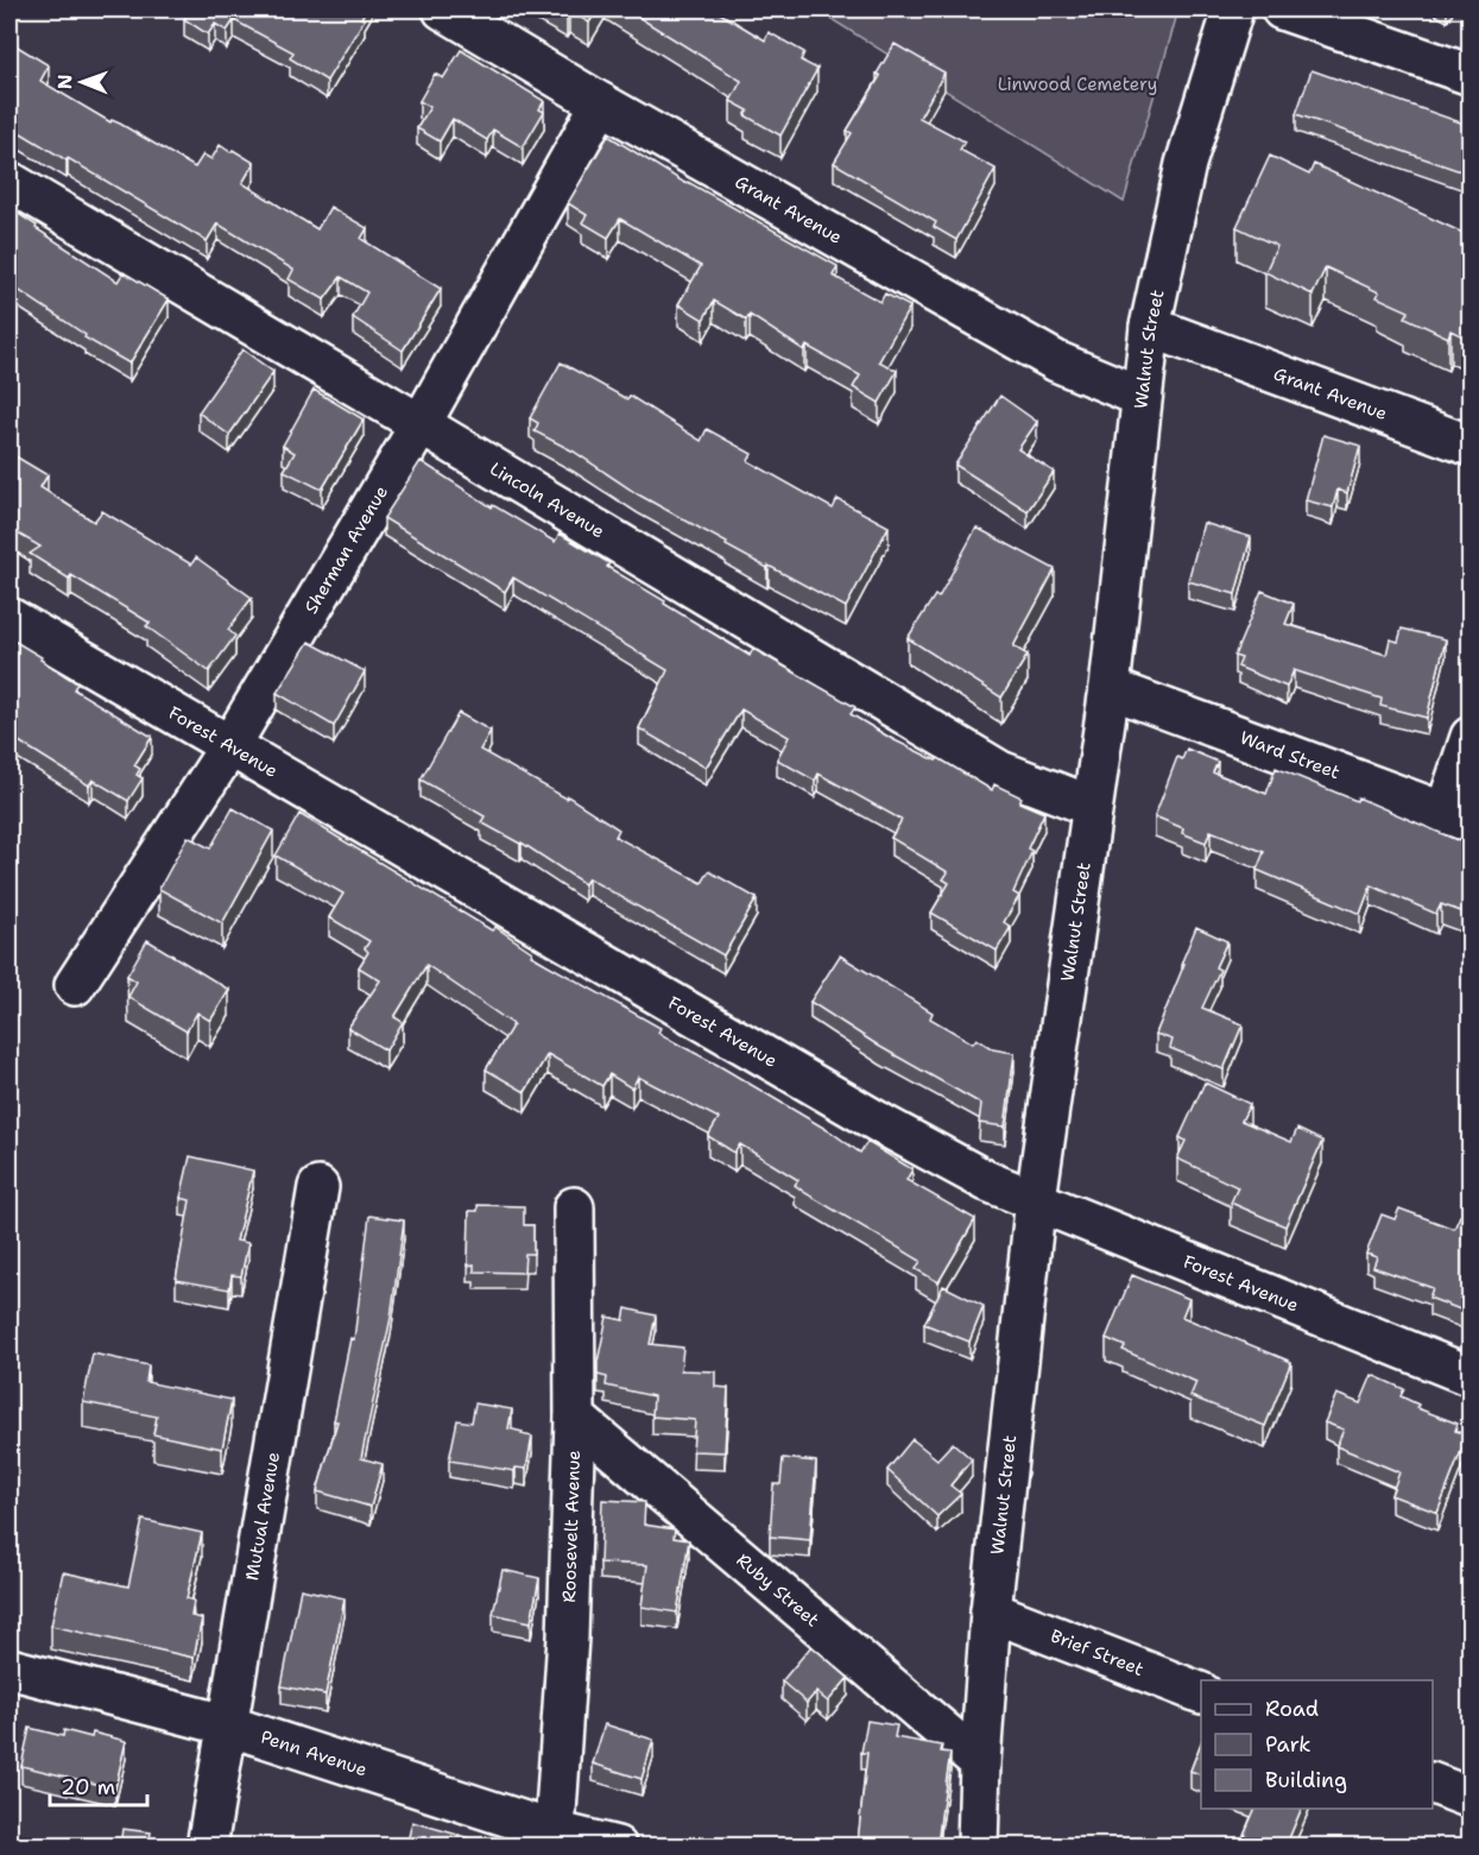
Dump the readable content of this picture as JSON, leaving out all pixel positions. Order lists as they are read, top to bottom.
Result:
{
  "streets": {
    "street": [
      "Grant Avenue",
      "Walnut Street",
      "Lincoln Avenue",
      "Sherman Avenue",
      "Forest Avenue",
      "Ward Street",
      "Mutual Avenue",
      "Roosevelt Avenue",
      "Ruby Street",
      "Brief Street",
      "Penn Avenue"
    ]
  },
  "crossings": [
    ["Grant Avenue", "Walnut Street"],
    ["Grant Avenue", "Sherman Avenue"],
    ["Walnut Street", "Lincoln Avenue"],
    ["Walnut Street", "Forest Avenue"],
    ["Walnut Street", "Ward Street"],
    ["Walnut Street", "Ruby Street"],
    ["Walnut Street", "Brief Street"],
    ["Lincoln Avenue", "Sherman Avenue"],
    ["Sherman Avenue", "Forest Avenue"],
    ["Mutual Avenue", "Penn Avenue"],
    ["Roosevelt Avenue", "Ruby Street"],
    ["Roosevelt Avenue", "Penn Avenue"]
  ],
  "parks": ["Linwood Cemetery"],
  "legend": ["Road", "Park", "Building"],
  "scale_bar": "20 m",
  "north": "left"
}
